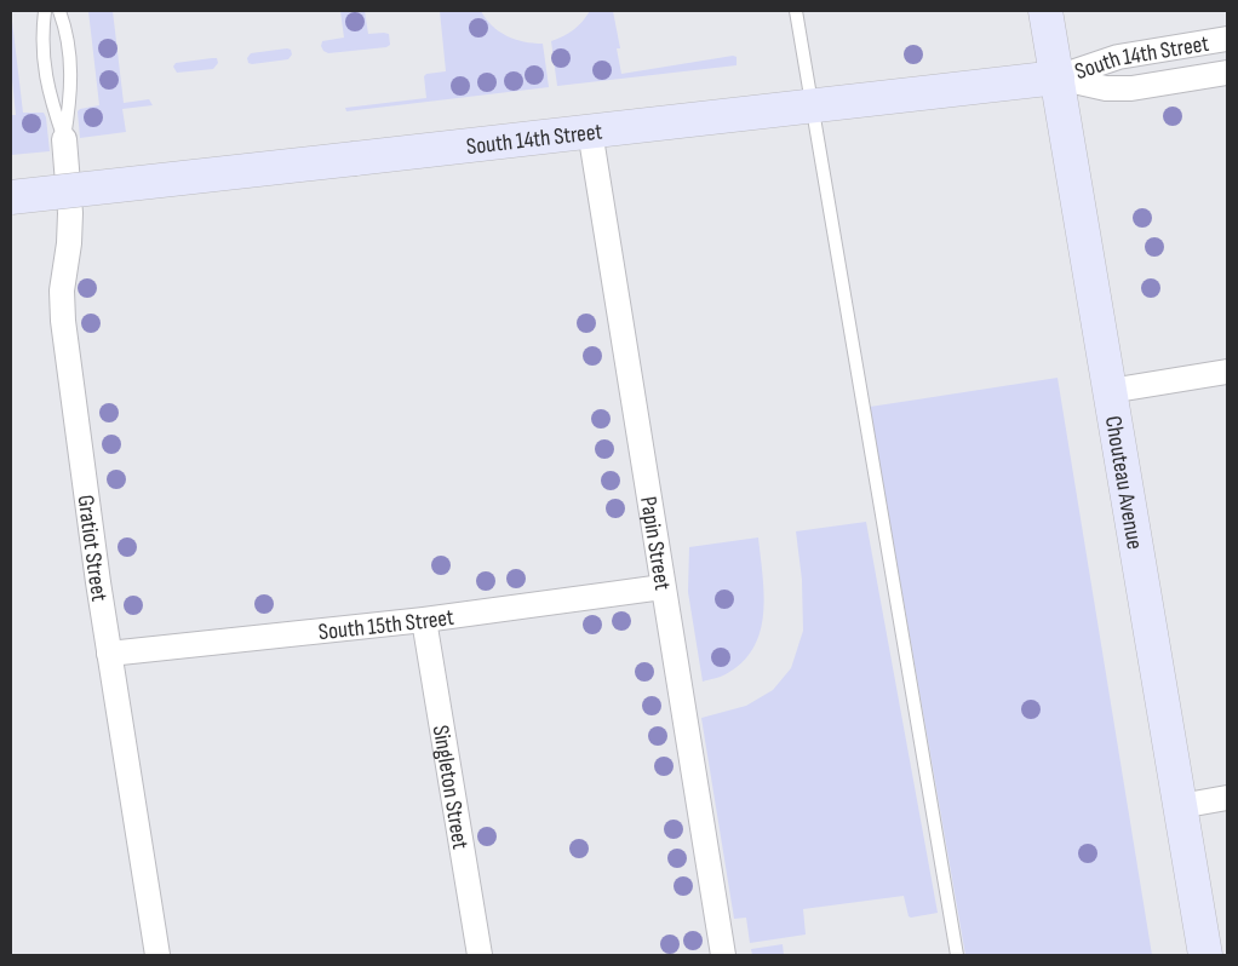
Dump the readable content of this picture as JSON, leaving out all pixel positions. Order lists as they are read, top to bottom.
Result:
{
  "streets": {
    "main road": ["South 14th Street", "Chouteau Avenue"],
    "street": [
      "Papin Street",
      "Gratiot Street",
      "South 15th Street",
      "Singleton Street"
    ]
  },
  "crossings": [
    ["South 14th Street", "Chouteau Avenue"],
    ["South 14th Street", "Papin Street"],
    ["Papin Street", "South 15th Street"],
    ["Gratiot Street", "South 15th Street"],
    ["South 15th Street", "Singleton Street"]
  ]
}
